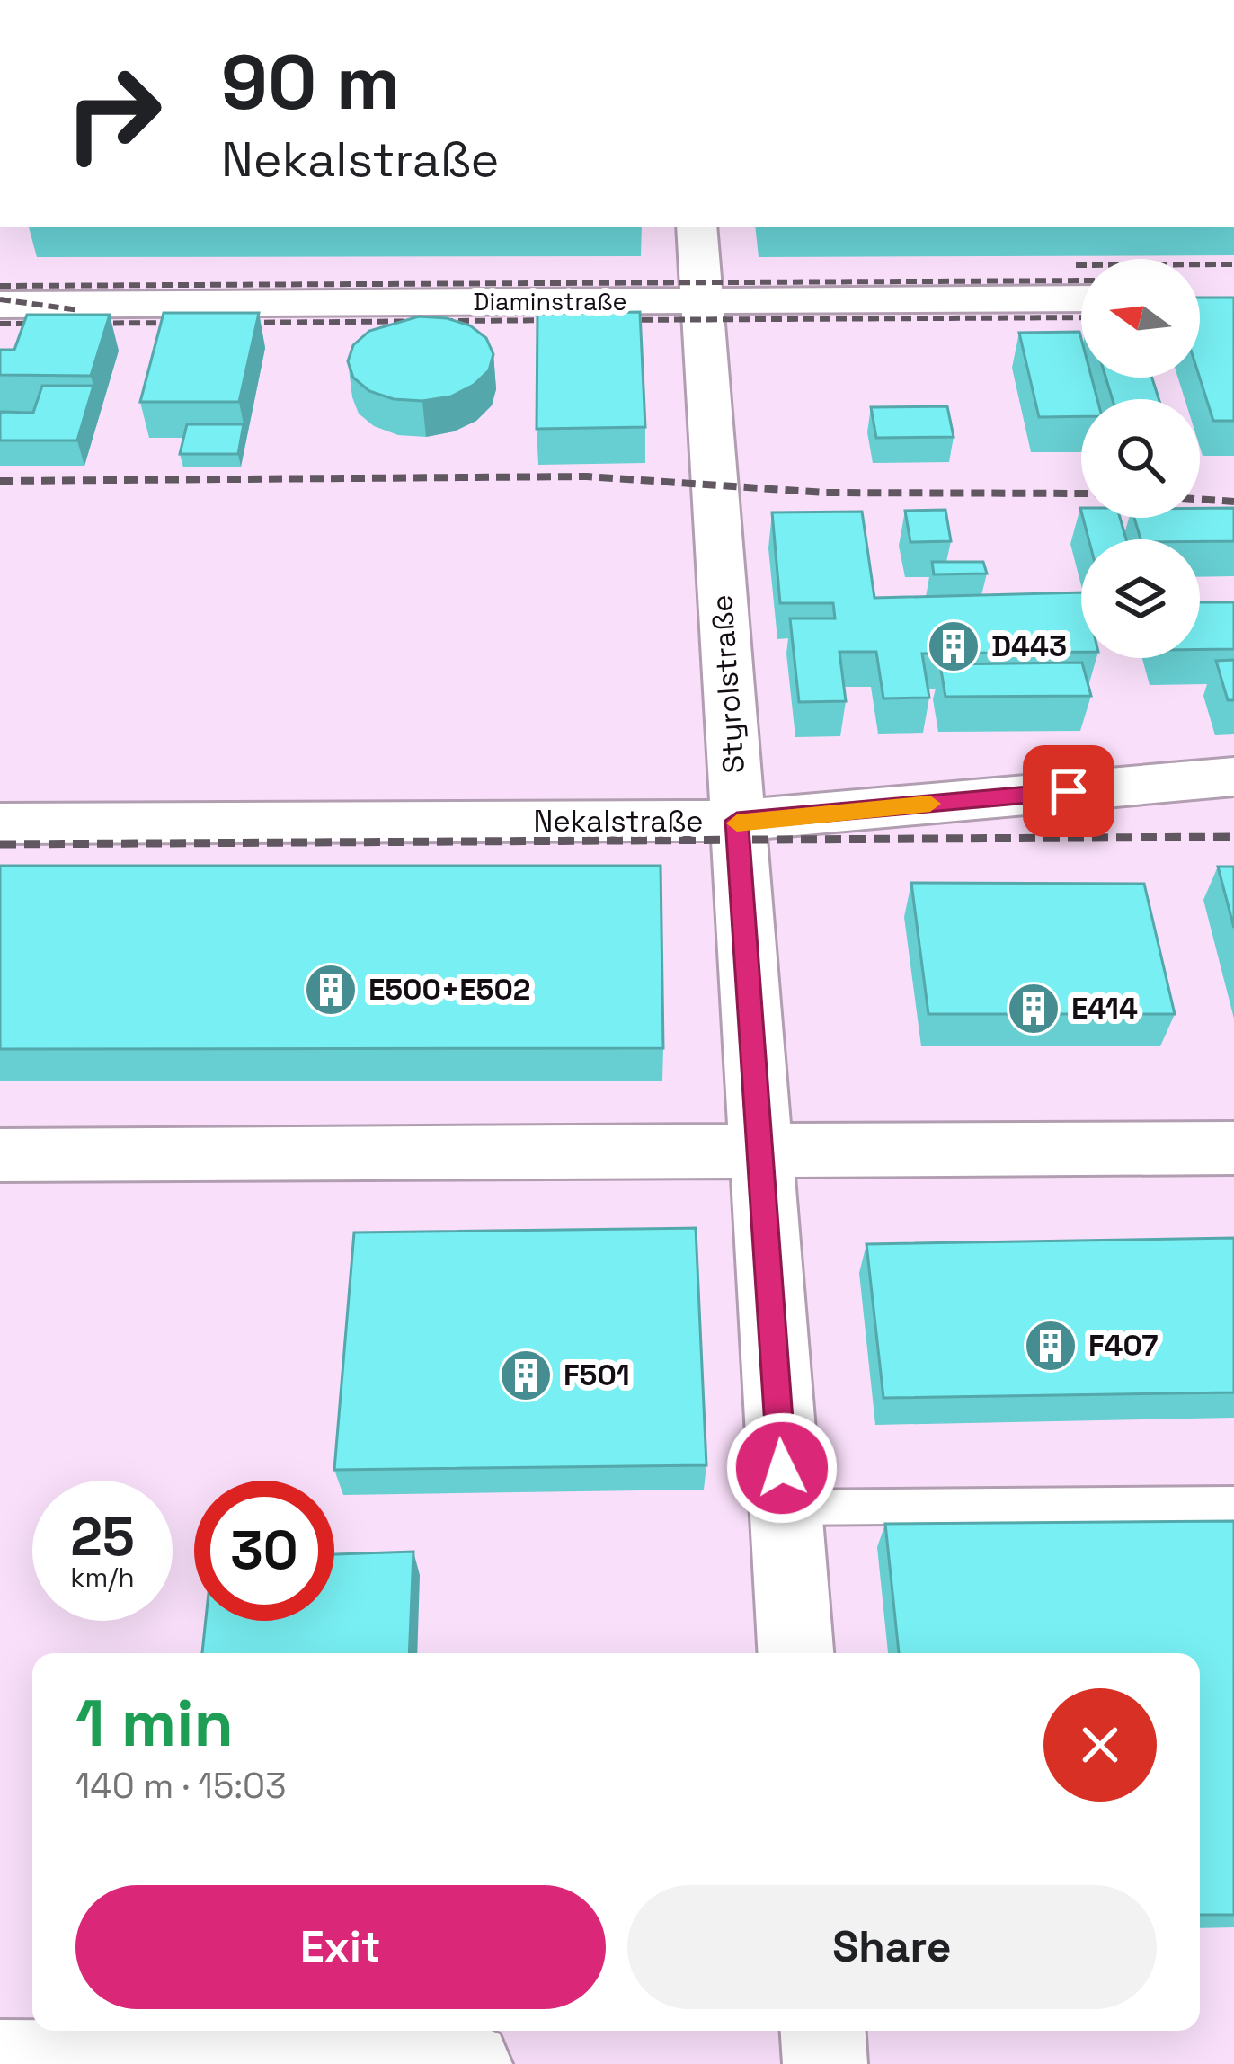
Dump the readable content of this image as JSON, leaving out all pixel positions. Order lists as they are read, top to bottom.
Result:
{
  "streets": {
    "street": ["Diaminstraße", "Styrolstraße", "Nekalstraße"]
  },
  "crossings": [
    ["Diaminstraße", "Styrolstraße"],
    ["Styrolstraße", "Nekalstraße"]
  ],
  "places": {
    "building": [
      "D443",
      "E500+E502",
      "E414",
      "F407",
      "F501"
    ]
  },
  "north": "left",
  "page": {
    "turn": ["90 m", "Nekalstraße"],
    "speed": "25 km/h",
    "limit": "30",
    "heading": ["1 min", "140 m · 15:03"],
    "buttons": ["Exit", "Share"]
  }
}
